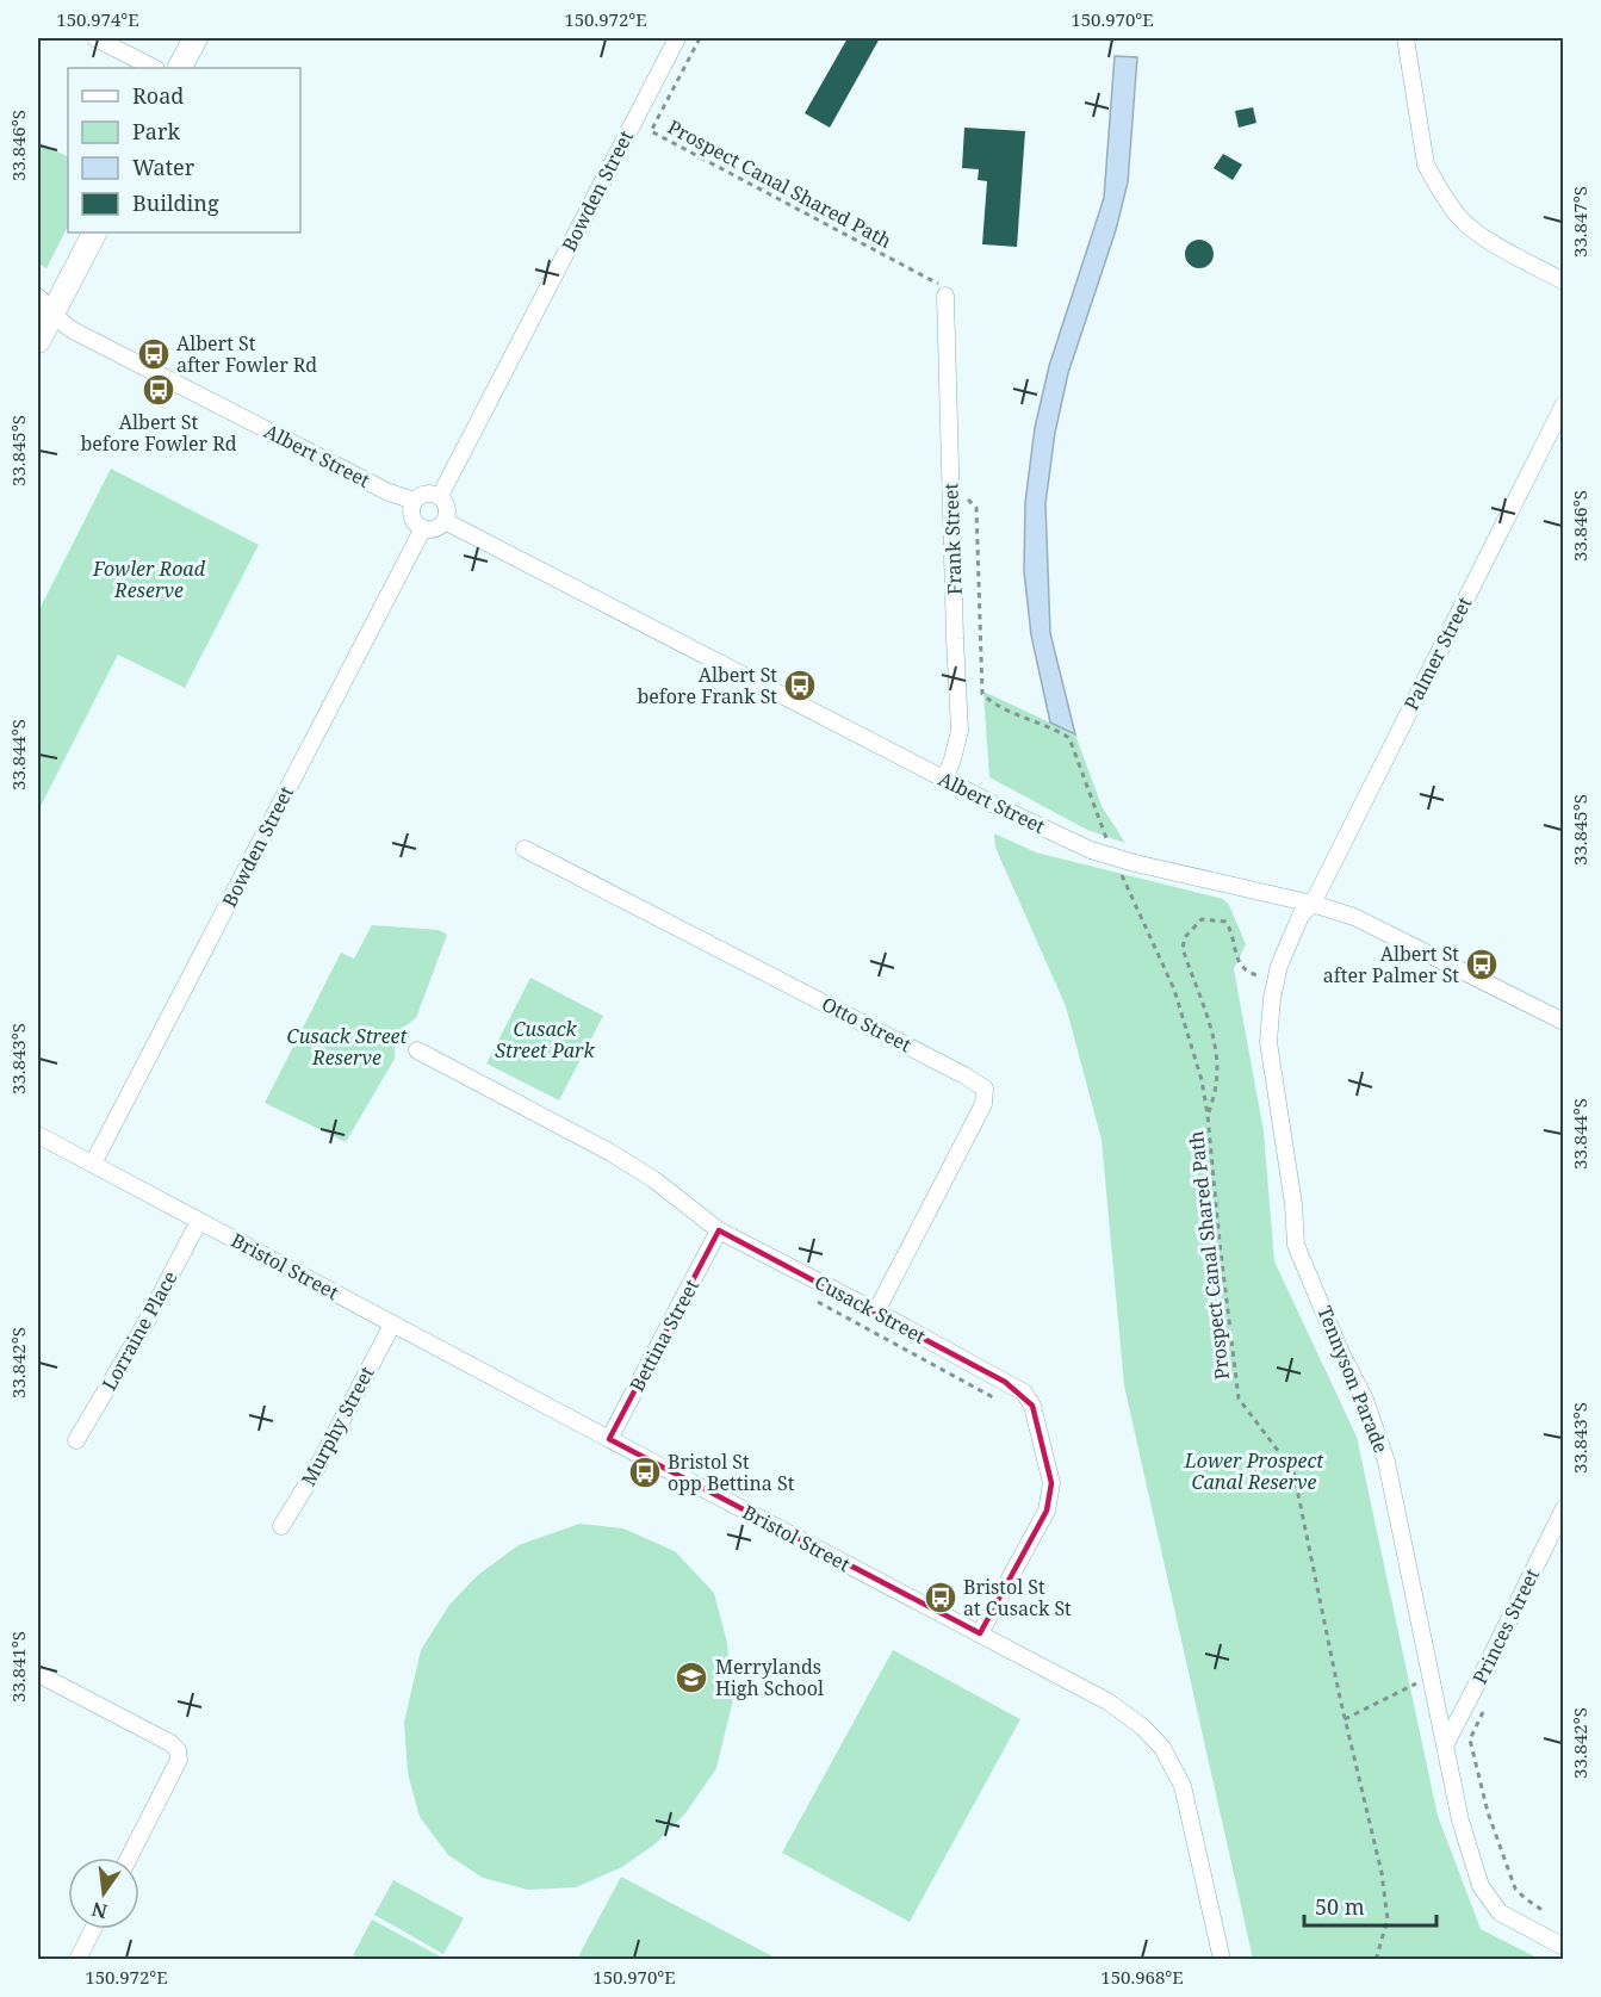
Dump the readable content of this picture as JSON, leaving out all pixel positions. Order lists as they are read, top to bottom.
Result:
{
  "streets": {
    "street": [
      "Bowden Street",
      "Albert Street",
      "Frank Street",
      "Palmer Street",
      "Otto Street",
      "Bristol Street",
      "Cusack Street",
      "Lorraine Place",
      "Bettina Street",
      "Tennyson Parade",
      "Murphy Street",
      "Princes Street"
    ],
    "path": ["Prospect Canal Shared Path"]
  },
  "crossings": [
    ["Prospect Canal Shared Path", "Frank Street"],
    ["Bowden Street", "Albert Street"],
    ["Bowden Street", "Bristol Street"],
    ["Albert Street", "Frank Street"],
    ["Albert Street", "Palmer Street"],
    ["Albert Street", "Tennyson Parade"],
    ["Palmer Street", "Tennyson Parade"],
    ["Otto Street", "Cusack Street"],
    ["Bristol Street", "Cusack Street"],
    ["Bristol Street", "Lorraine Place"],
    ["Bristol Street", "Bettina Street"],
    ["Bristol Street", "Murphy Street"],
    ["Cusack Street", "Bettina Street"],
    ["Tennyson Parade", "Princes Street"]
  ],
  "parks": [
    "Fowler Road Reserve",
    "Cusack Street Park",
    "Cusack Street Reserve",
    "Lower Prospect Canal Reserve"
  ],
  "places": {
    "bus stop": [
      "Albert St after Fowler Rd",
      "Albert St before Fowler Rd",
      "Albert St before Frank St",
      "Albert St after Palmer St",
      "Bristol St opp Bettina St",
      "Bristol St at Cusack St"
    ],
    "school or university": ["Merrylands High School"]
  },
  "legend": [
    "Road",
    "Park",
    "Water",
    "Building"
  ],
  "scale_bar": "50 m",
  "north": "bottom",
  "coordinates": [
    "150.974°E",
    "150.972°E",
    "150.970°E",
    "33.846°S",
    "33.847°S",
    "33.845°S",
    "33.844°S",
    "33.843°S",
    "33.842°S",
    "33.841°S",
    "150.968°E"
  ]
}
